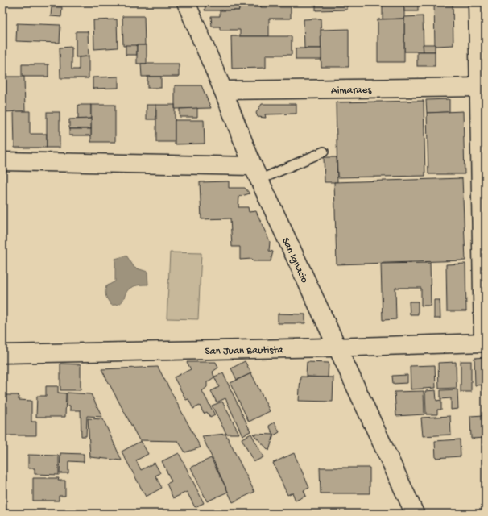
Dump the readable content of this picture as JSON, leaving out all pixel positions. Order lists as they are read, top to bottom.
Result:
{
  "streets": {
    "street": ["Aimaraes", "San Ignacio", "San Juan Bautista"]
  },
  "crossings": [
    ["Aimaraes", "San Ignacio"],
    ["San Ignacio", "San Juan Bautista"]
  ]
}
